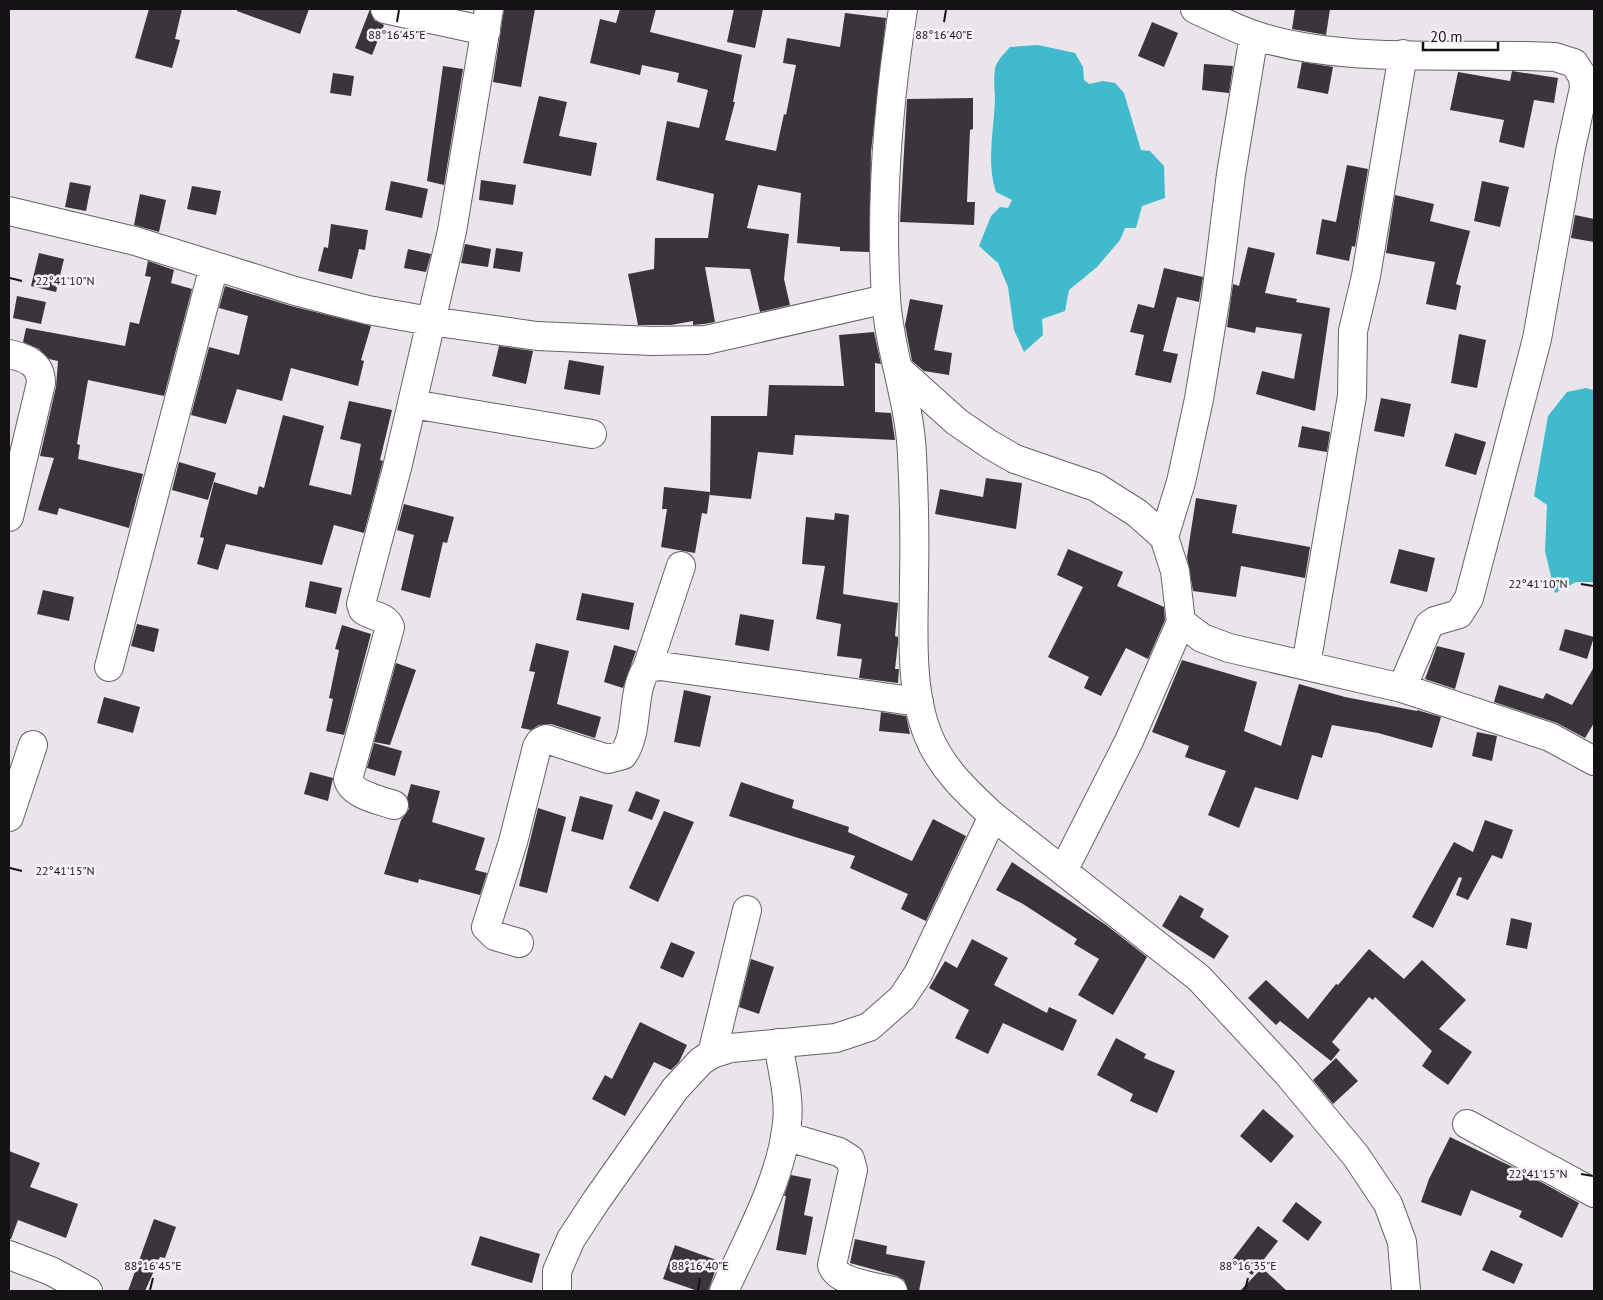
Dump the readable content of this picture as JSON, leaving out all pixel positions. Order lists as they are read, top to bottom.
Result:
{
  "scale_bar": "20 m",
  "coordinates": [
    "88°16'45\"E",
    "88°16'40\"E",
    "22°41'10\"N",
    "22°41'15\"N",
    "88°16'35\"E"
  ]
}
